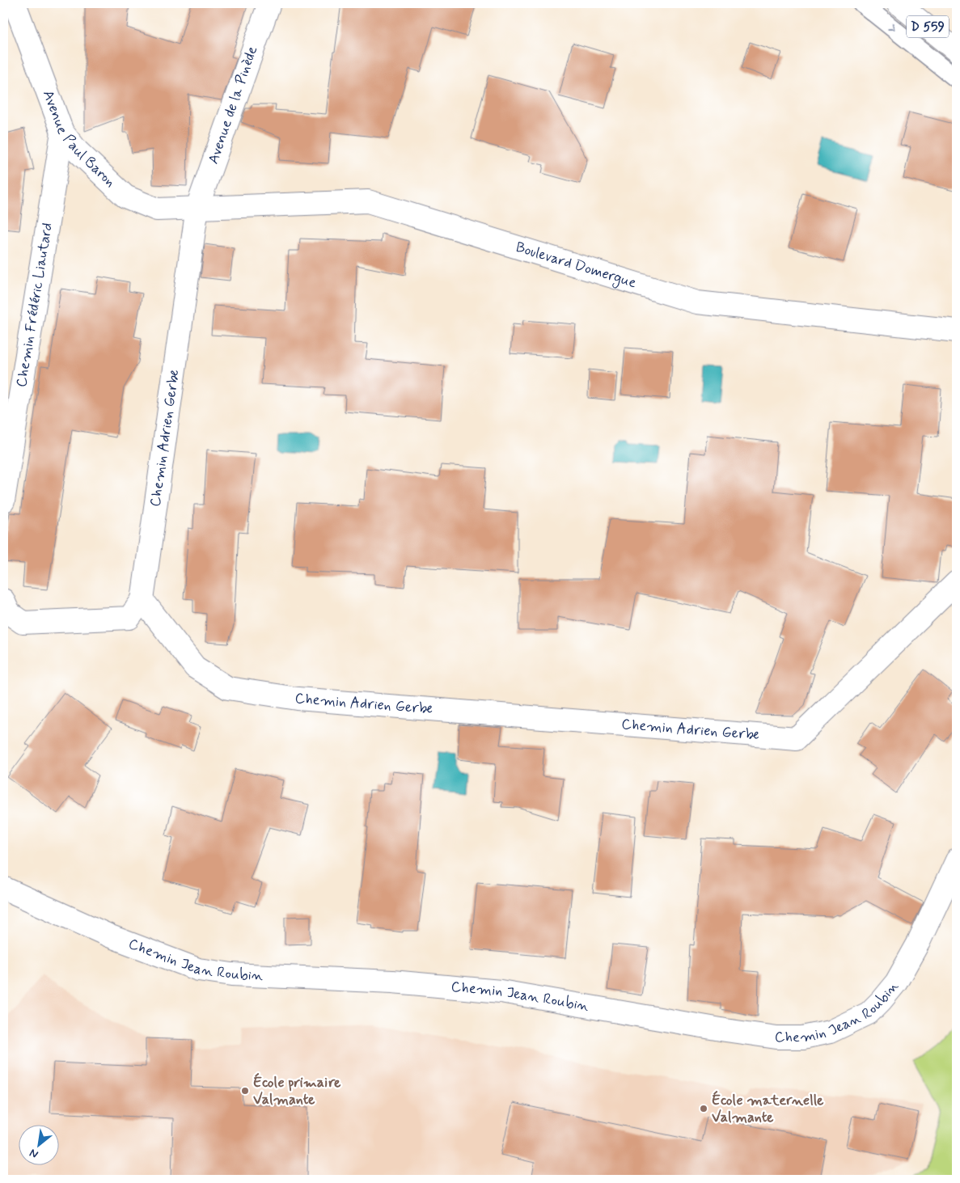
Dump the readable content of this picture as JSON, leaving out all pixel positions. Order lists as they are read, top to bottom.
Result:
{
  "streets": {
    "street": [
      "D 559",
      "Avenue de la Pinède",
      "Avenue Paul Baron",
      "Boulevard Domergue",
      "Chemin Frédéric Liautard",
      "Chemin Adrien Gerbe",
      "Chemin Jean Roubin"
    ]
  },
  "crossings": [
    ["Avenue de la Pinède", "Avenue Paul Baron"],
    ["Avenue de la Pinède", "Boulevard Domergue"],
    ["Avenue de la Pinède", "Chemin Adrien Gerbe"],
    ["Avenue Paul Baron", "Boulevard Domergue"],
    ["Avenue Paul Baron", "Chemin Frédéric Liautard"],
    ["Avenue Paul Baron", "Chemin Adrien Gerbe"],
    ["Boulevard Domergue", "Chemin Adrien Gerbe"]
  ],
  "places": ["École primaire Valmante", "École maternelle Valmante"],
  "north": "bottom left"
}
